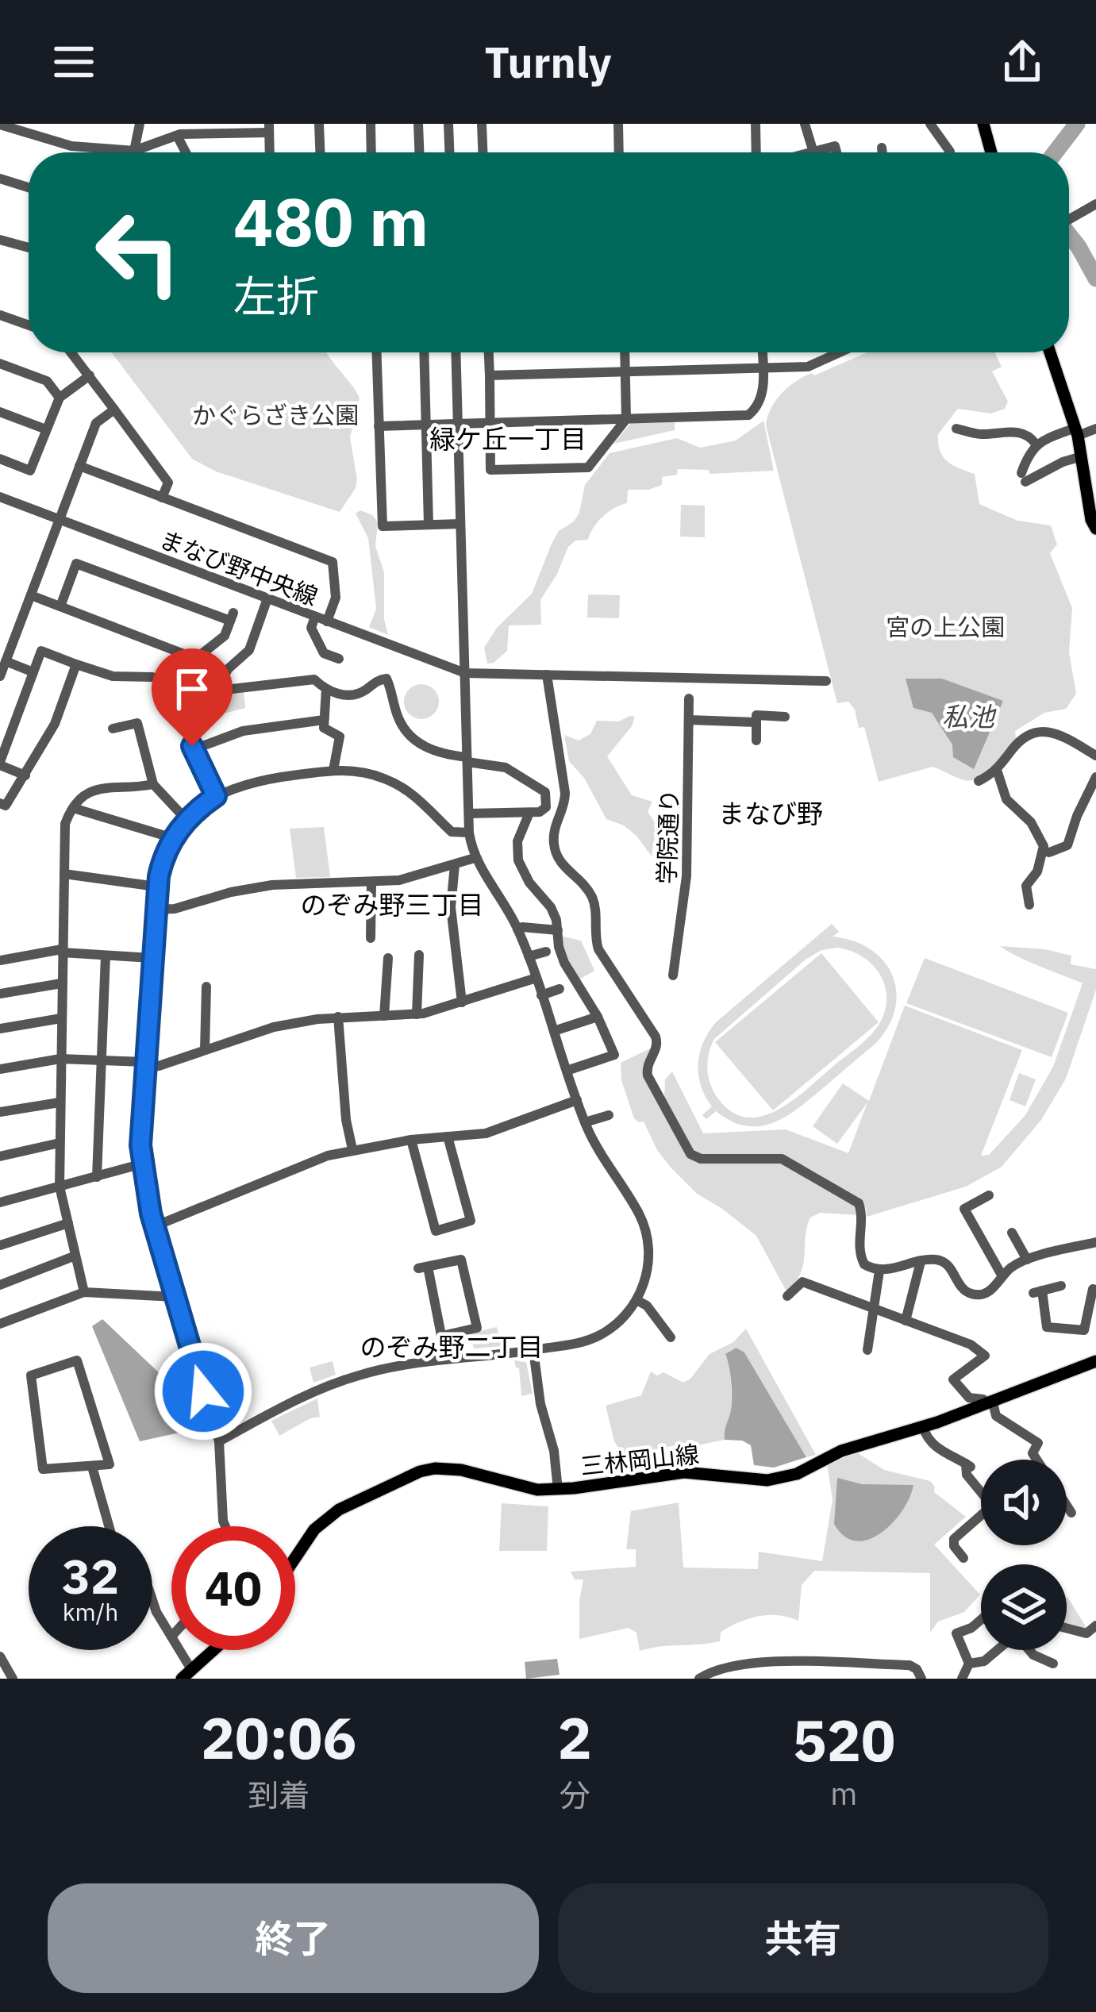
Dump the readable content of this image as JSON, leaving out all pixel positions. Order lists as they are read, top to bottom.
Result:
{
  "streets": {
    "main road": ["三林岡山線"],
    "street": ["まなび野中央線", "学院通り"]
  },
  "districts": [
    "緑ケ丘一丁目",
    "まなび野",
    "のぞみ野三丁目",
    "のぞみ野二丁目"
  ],
  "water": ["私池"],
  "parks": ["かぐらざき公園", "宮の上公園"],
  "page": {
    "header": "Turnly",
    "turn": ["480 m", "左折"],
    "speed": "32 km/h",
    "limit": "40",
    "eta": [
      "20:06",
      "到着",
      "2",
      "分",
      "520",
      "m"
    ],
    "buttons": ["終了", "共有"]
  }
}
